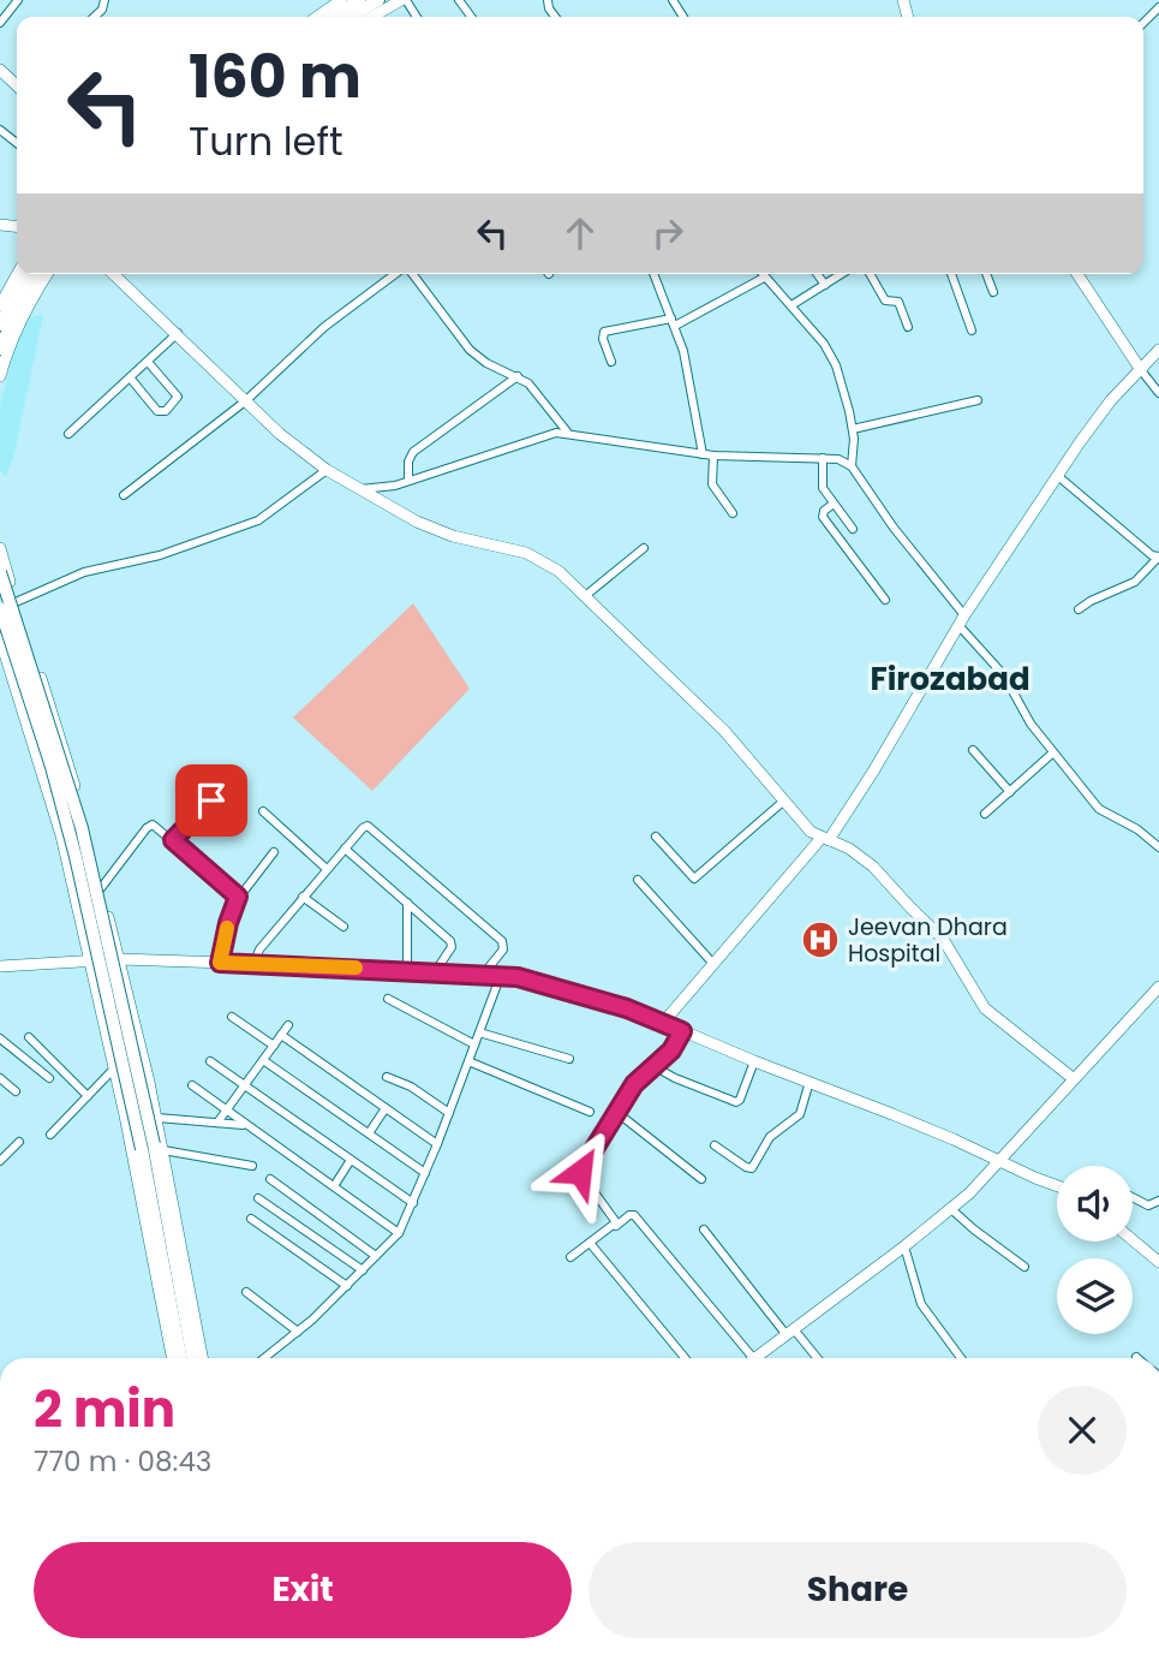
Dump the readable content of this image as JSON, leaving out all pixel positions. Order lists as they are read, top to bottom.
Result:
{
  "districts": ["Firozabad"],
  "places": {
    "hospital": ["Jeevan Dhara Hospital"]
  },
  "page": {
    "turn": ["160 m", "Turn left"],
    "heading": ["2 min", "770 m · 08:43"],
    "buttons": ["Exit", "Share"]
  }
}
